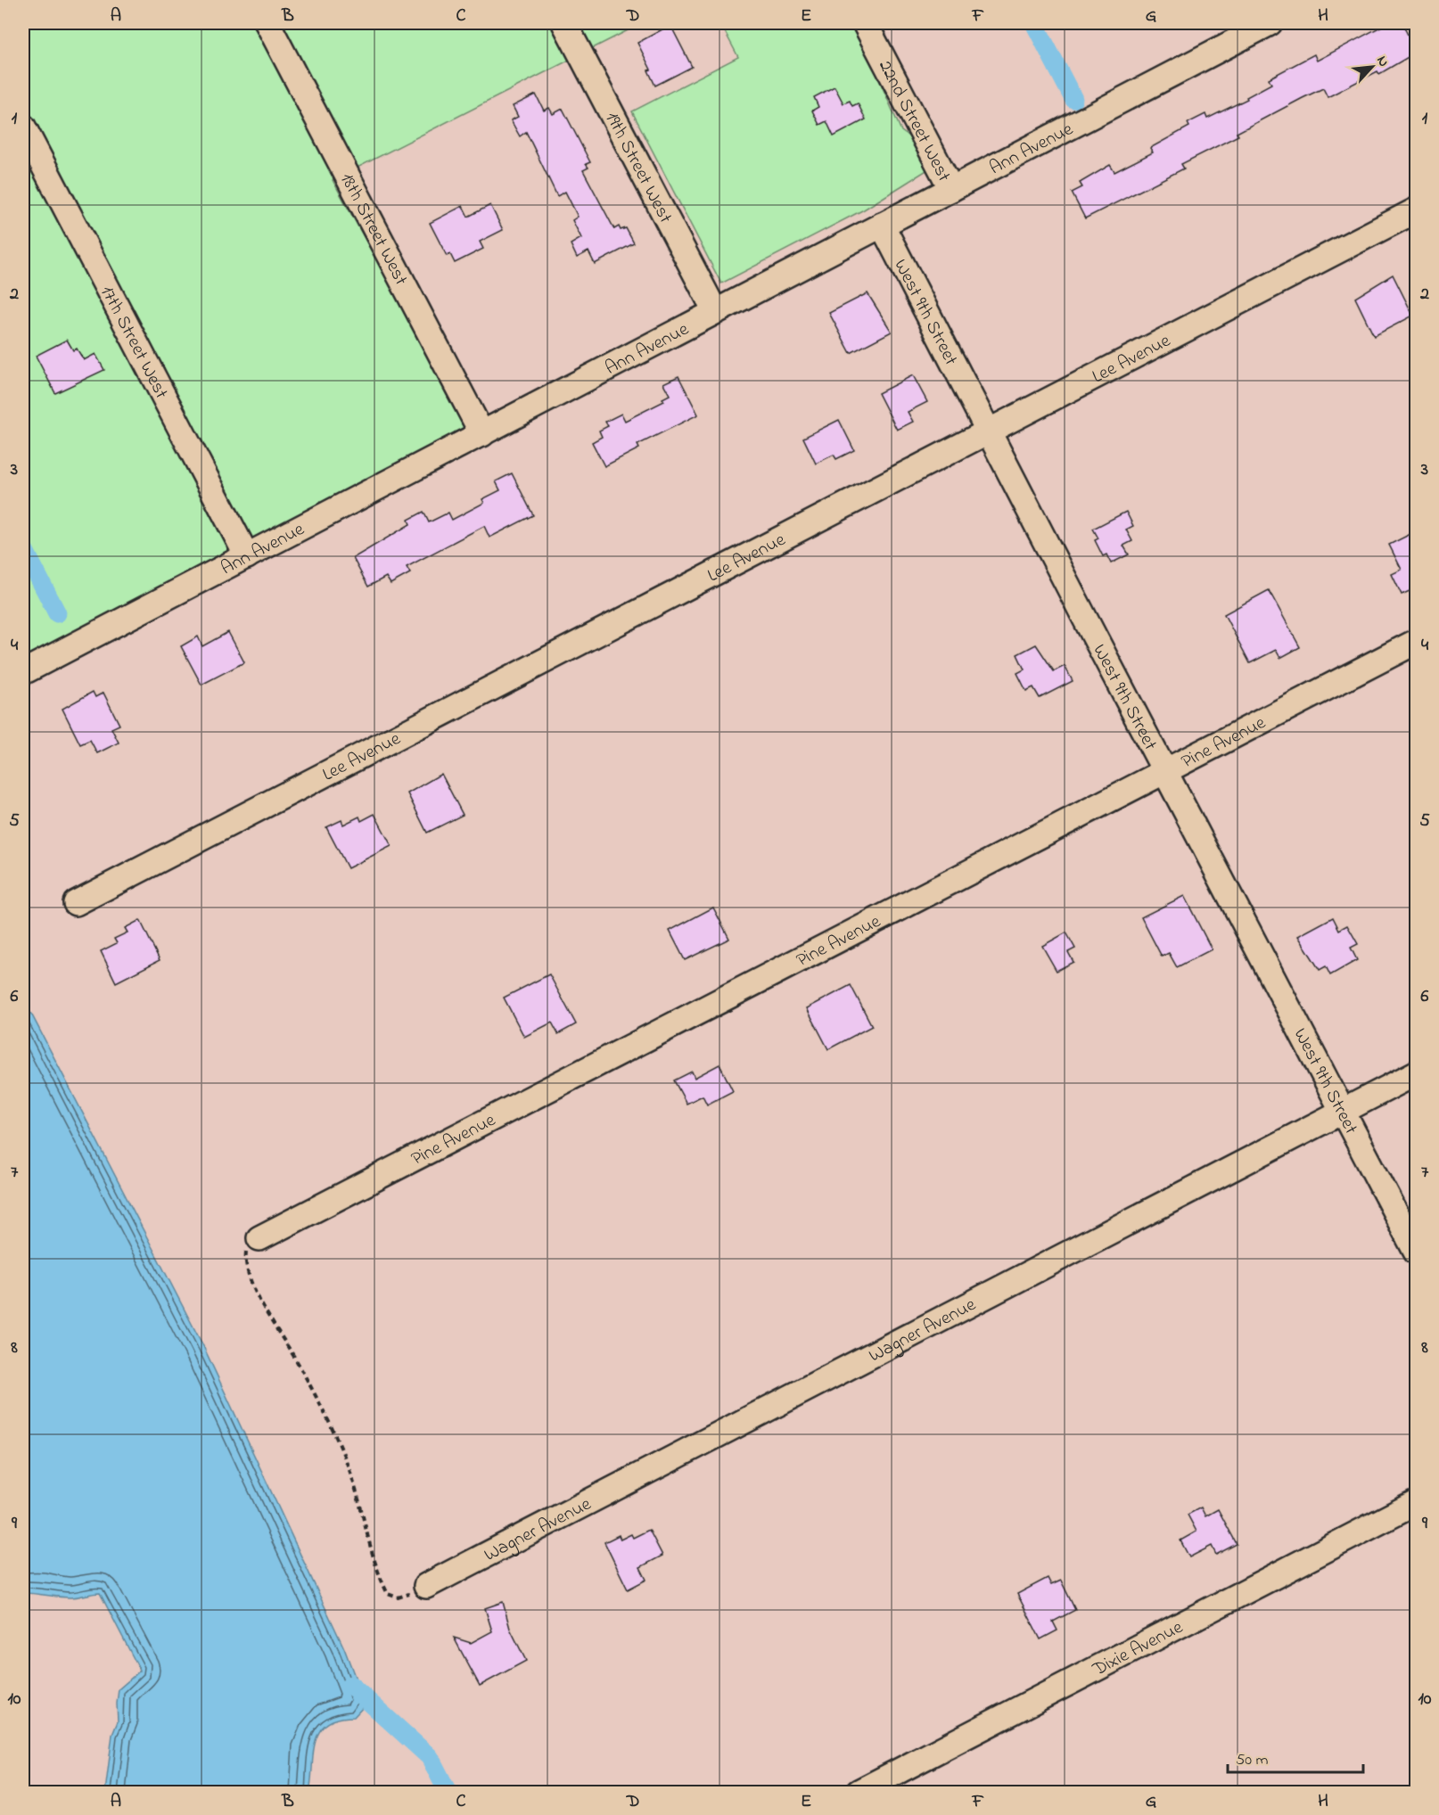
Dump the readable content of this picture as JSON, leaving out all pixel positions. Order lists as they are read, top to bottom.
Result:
{
  "streets": {
    "street": [
      "22nd Street West",
      "Ann Avenue",
      "19th Street West",
      "18th Street West",
      "West 9th Street",
      "17th Street West",
      "Lee Avenue",
      "Pine Avenue",
      "Wagner Avenue",
      "Dixie Avenue"
    ]
  },
  "crossings": [
    ["22nd Street West", "Ann Avenue"],
    ["Ann Avenue", "19th Street West"],
    ["Ann Avenue", "18th Street West"],
    ["Ann Avenue", "West 9th Street"],
    ["Ann Avenue", "17th Street West"],
    ["West 9th Street", "Lee Avenue"],
    ["West 9th Street", "Pine Avenue"],
    ["West 9th Street", "Wagner Avenue"]
  ],
  "scale_bar": "50 m",
  "north": "top right",
  "grid": {
    "columns": [
      "A",
      "B",
      "C",
      "D",
      "E",
      "F",
      "G",
      "H"
    ],
    "rows": [
      "1",
      "2",
      "3",
      "4",
      "5",
      "6",
      "7",
      "8",
      "9",
      "10"
    ]
  }
}
